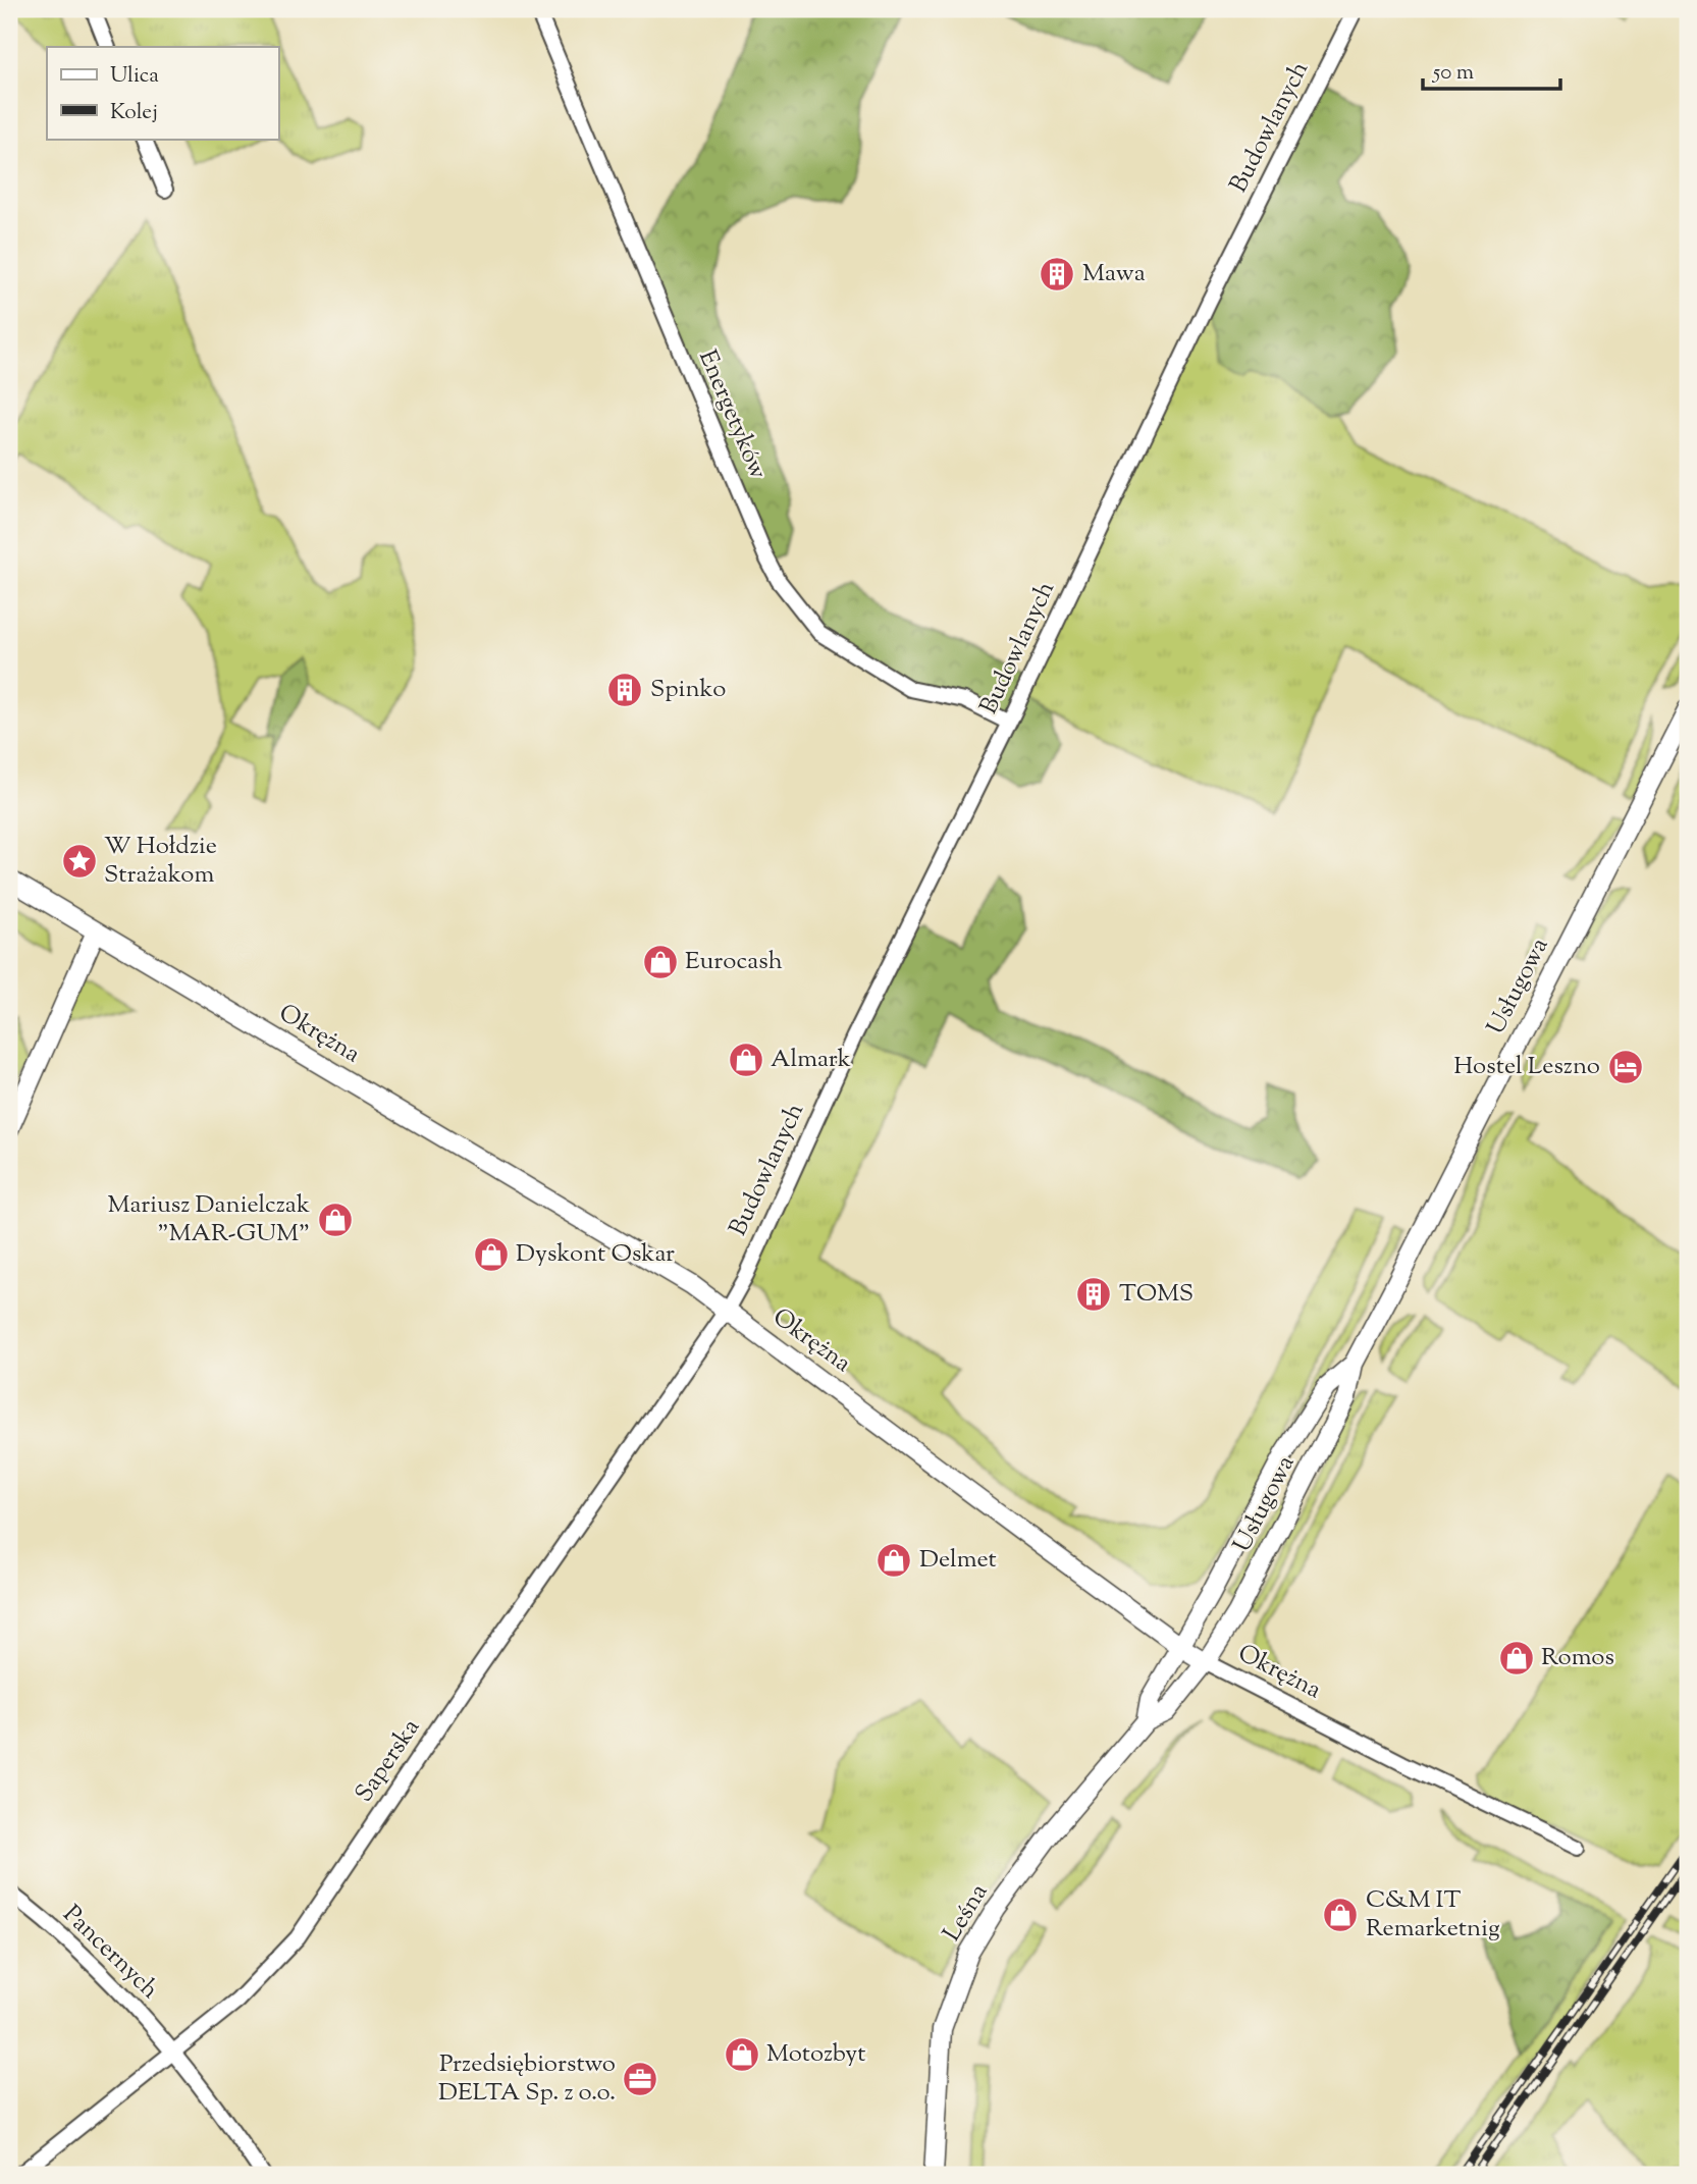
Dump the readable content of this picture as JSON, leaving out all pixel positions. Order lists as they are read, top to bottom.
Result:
{
  "streets": {
    "street": [
      "Budowlanych",
      "Energetyków",
      "Usługowa",
      "Okrężna",
      "Saperska",
      "Leśna",
      "Pancernych"
    ]
  },
  "crossings": [
    ["Budowlanych", "Energetyków"],
    ["Budowlanych", "Okrężna"],
    ["Budowlanych", "Saperska"],
    ["Usługowa", "Okrężna"],
    ["Usługowa", "Leśna"],
    ["Okrężna", "Saperska"],
    ["Okrężna", "Leśna"],
    ["Saperska", "Pancernych"]
  ],
  "places": {
    "building": ["Mawa", "Spinko", "TOMS"],
    "place": ["W Hołdzie Strażakom"],
    "shop": [
      "Eurocash",
      "Almark",
      "Mariusz Danielczak \"MAR-GUM\"",
      "Dyskont Oskar",
      "Delmet",
      "Romos",
      "C&M IT Remarketnig",
      "Motozbyt"
    ],
    "hotel": ["Hostel Leszno"],
    "office": ["Przedsiębiorstwo DELTA Sp. z o.o."]
  },
  "legend": ["Ulica", "Kolej"],
  "scale_bar": "50 m"
}
